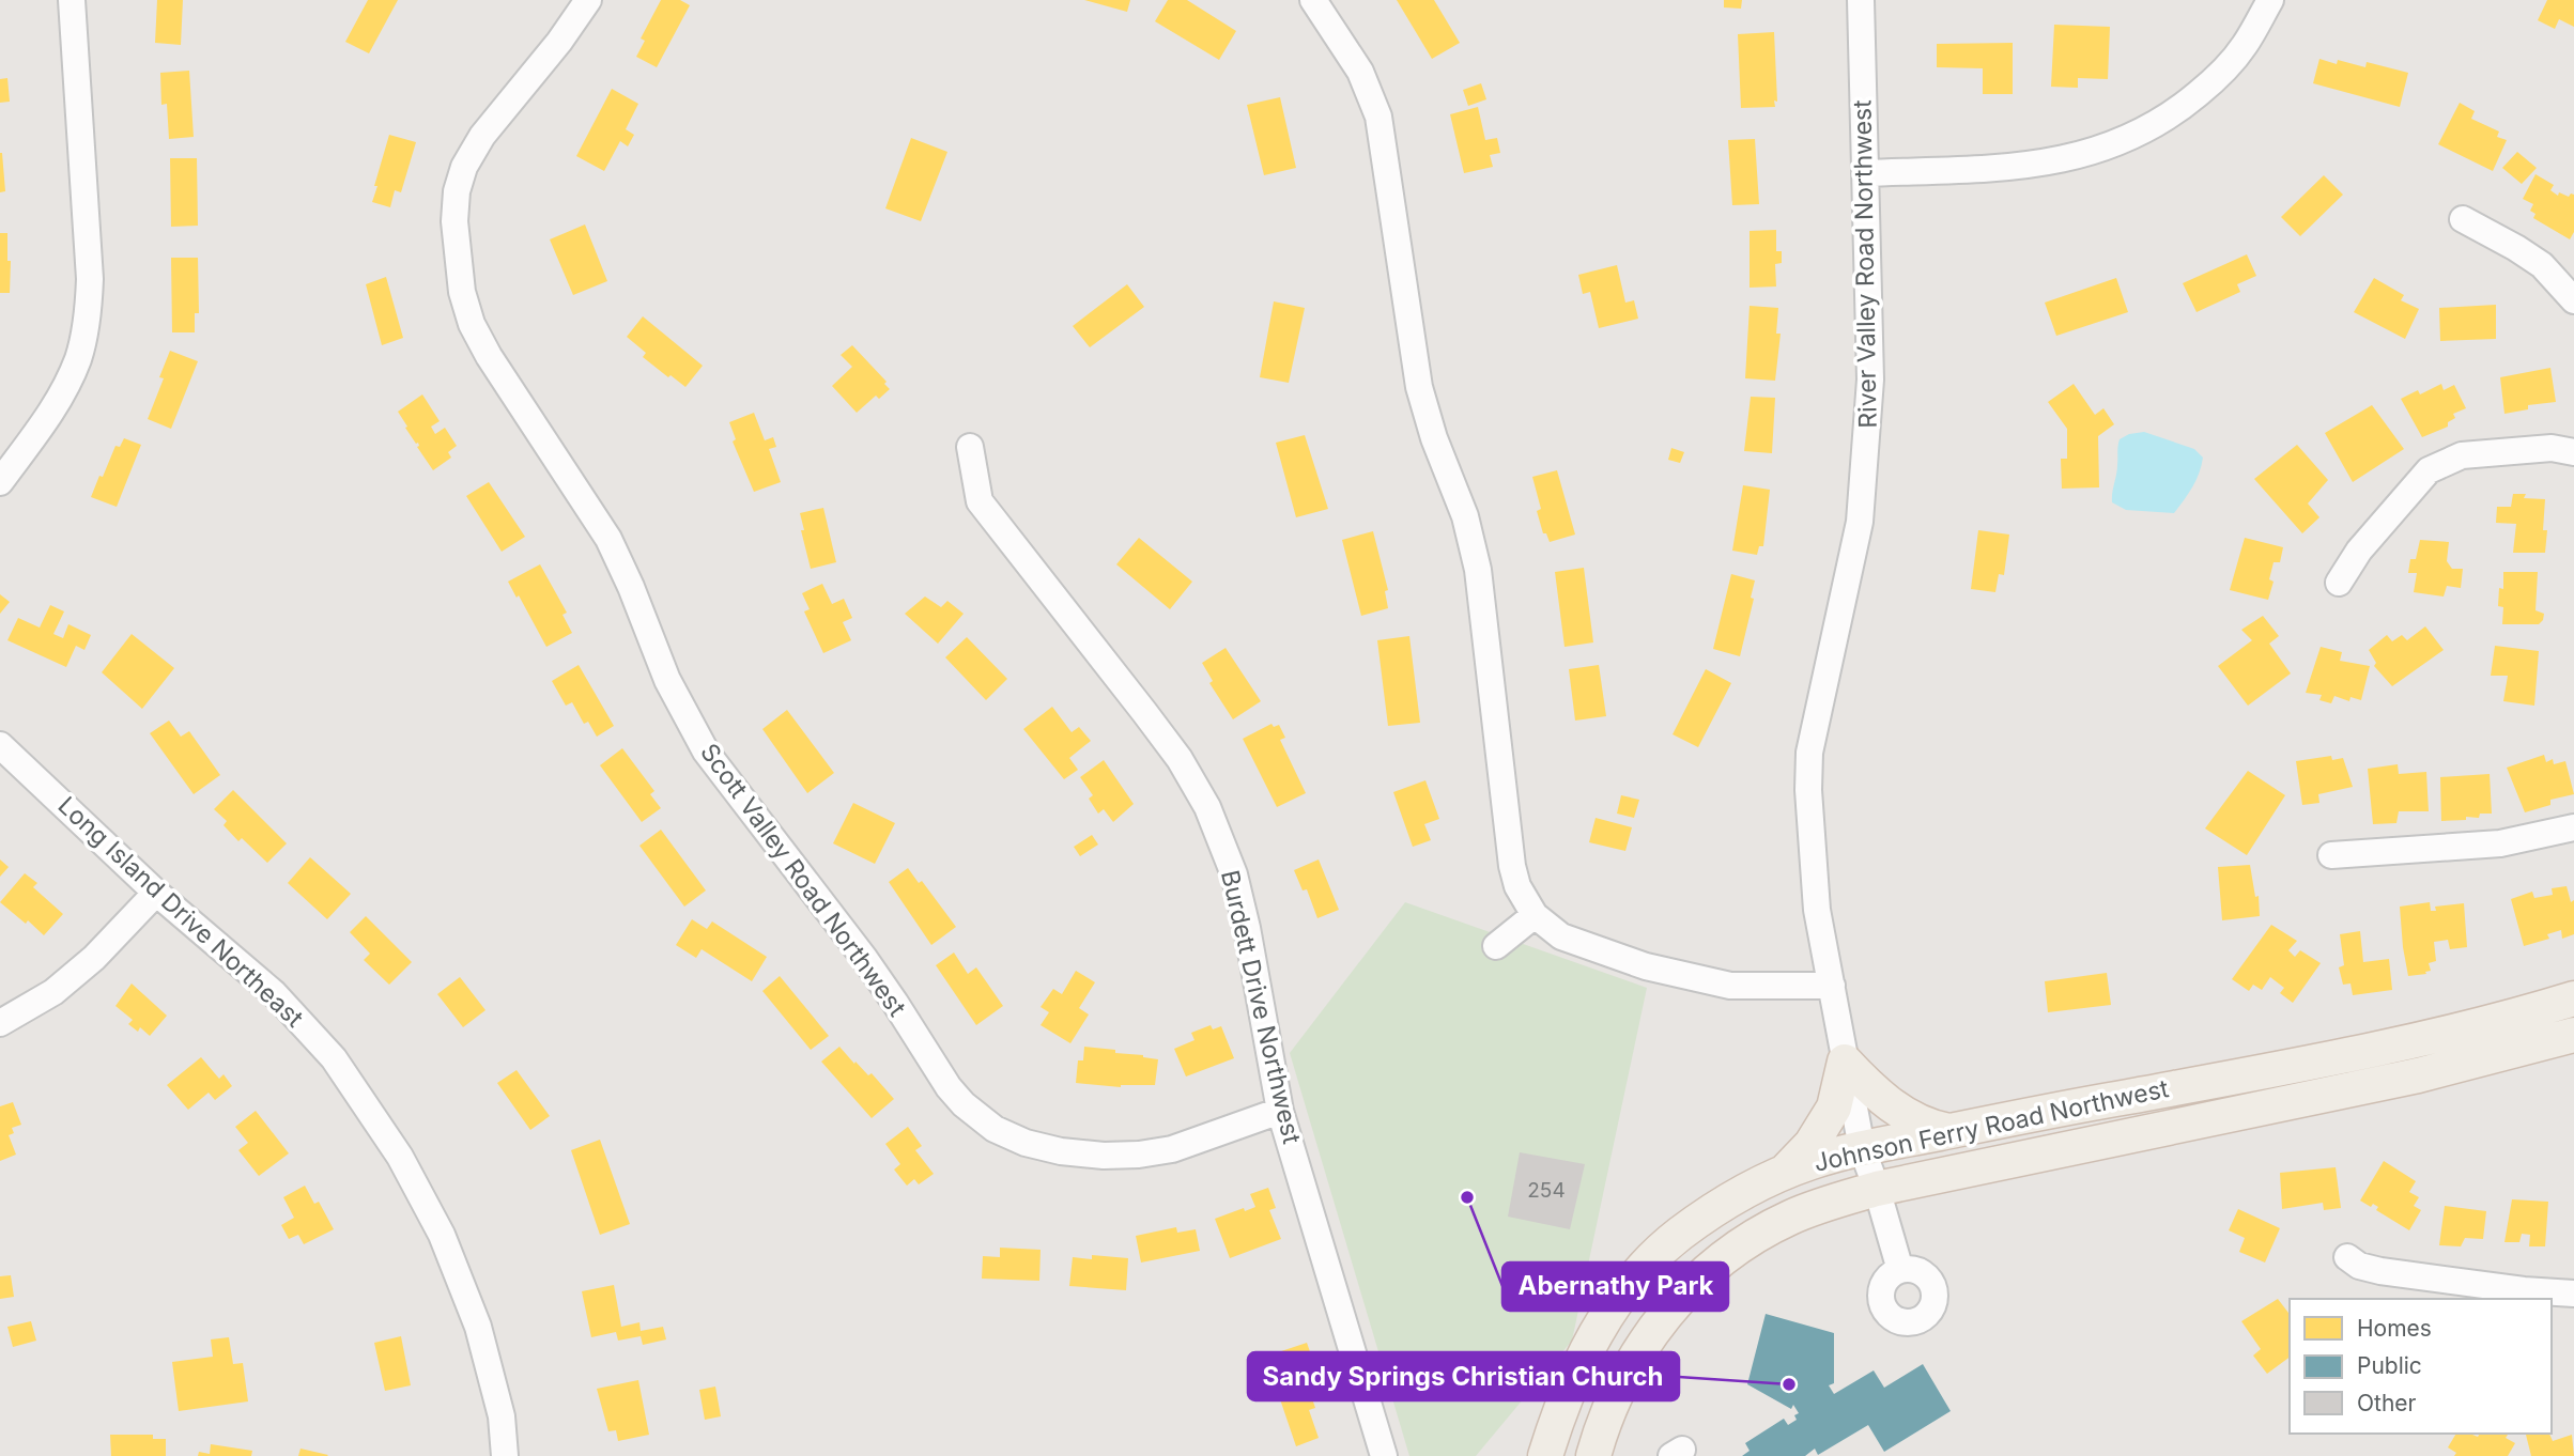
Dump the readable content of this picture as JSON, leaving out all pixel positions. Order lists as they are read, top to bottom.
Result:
{
  "streets": {
    "main road": ["Johnson Ferry Road Northwest"],
    "street": [
      "River Valley Road Northwest",
      "Scott Valley Road Northwest",
      "Long Island Drive Northeast",
      "Burdett Drive Northwest"
    ]
  },
  "crossings": [
    ["River Valley Road Northwest", "Johnson Ferry Road Northwest"],
    ["Scott Valley Road Northwest", "Burdett Drive Northwest"]
  ],
  "places": ["Abernathy Park", "Sandy Springs Christian Church"],
  "house_numbers": ["254"],
  "legend": ["Homes", "Public", "Other"]
}
